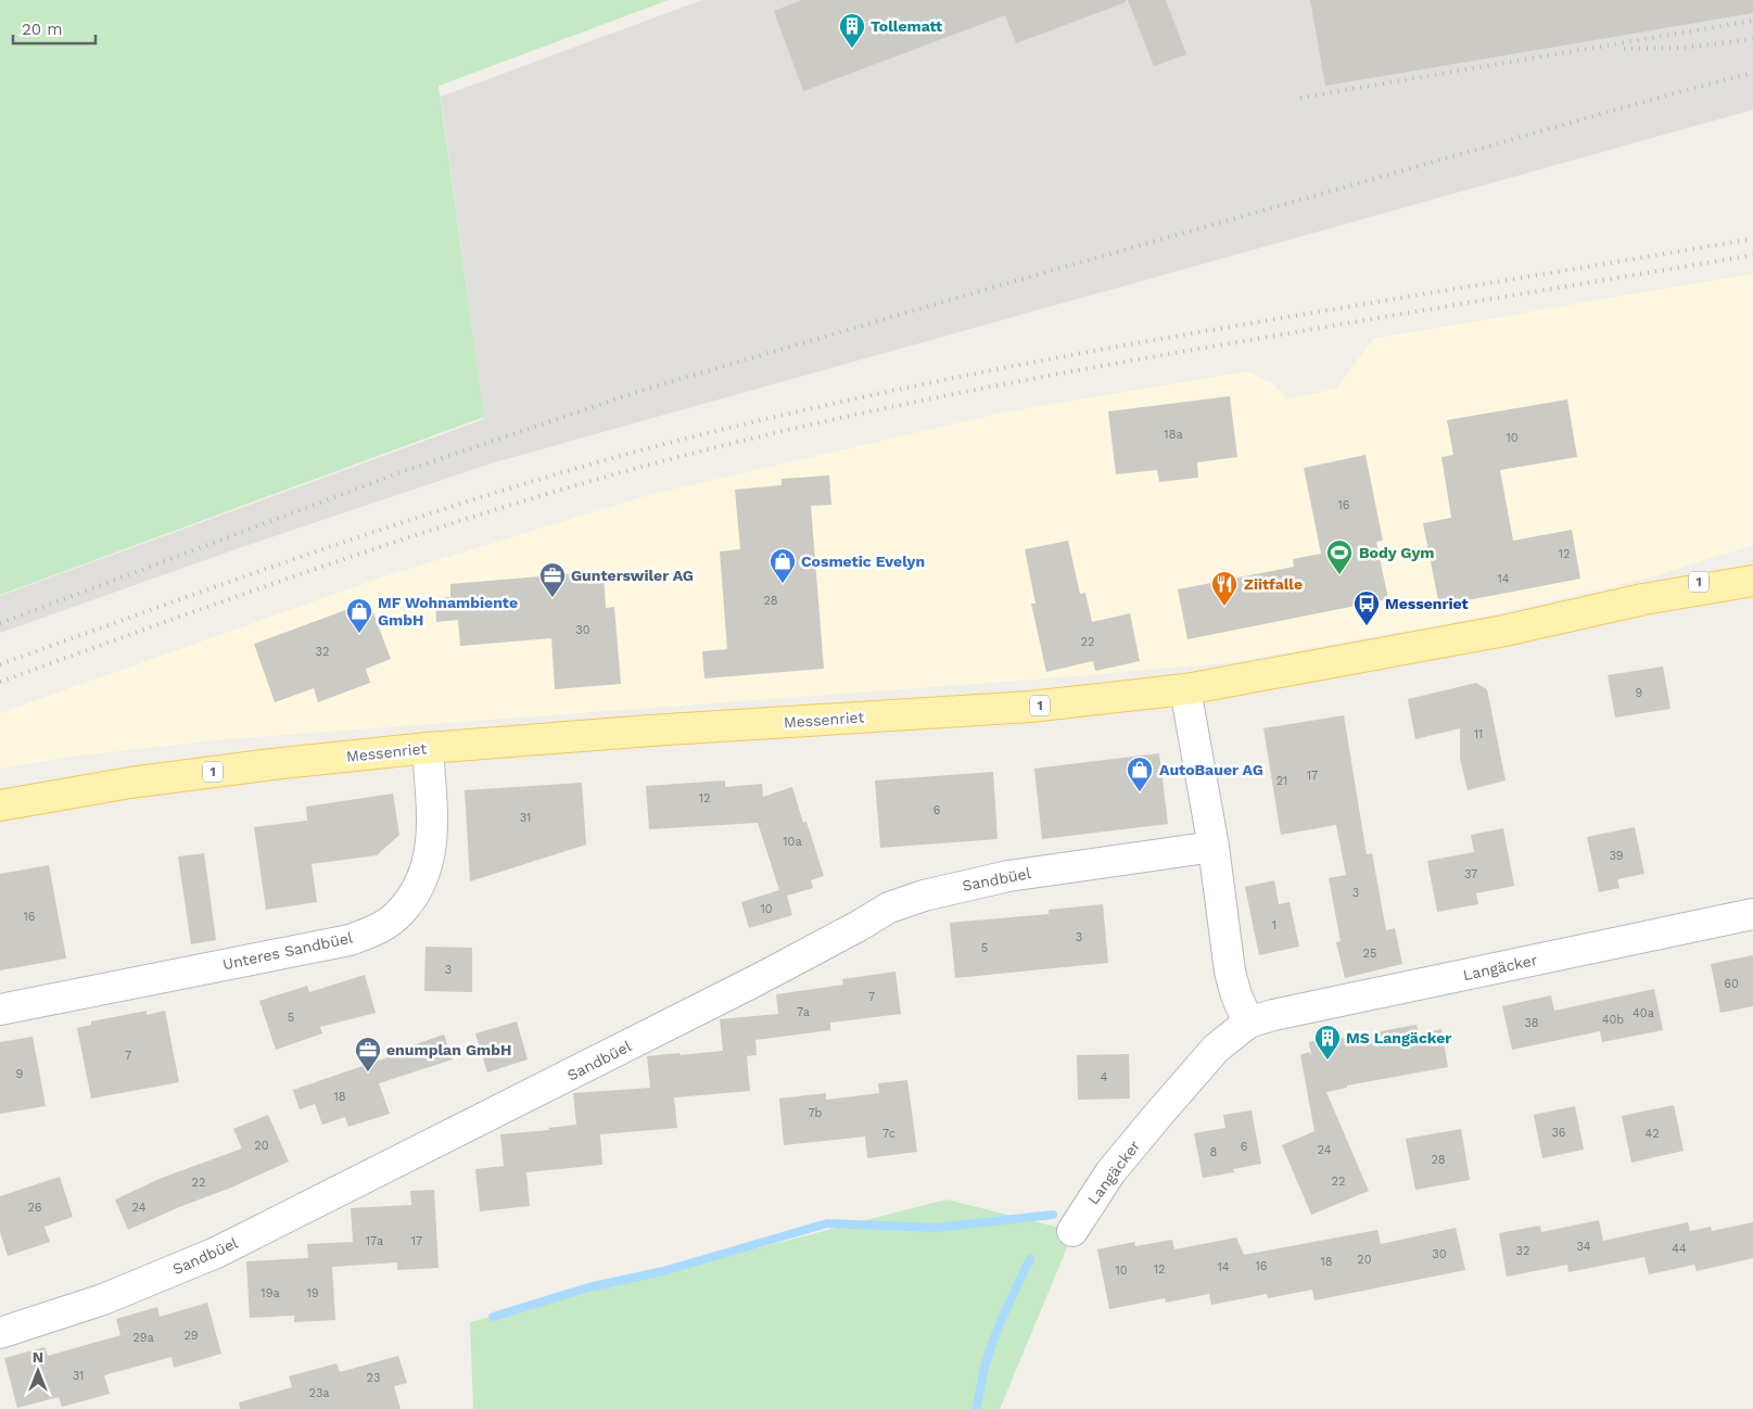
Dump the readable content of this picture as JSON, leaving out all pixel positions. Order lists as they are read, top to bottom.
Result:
{
  "streets": {
    "main road": ["1", "Messenriet"],
    "street": ["Sandbüel", "Unteres Sandbüel", "Langäcker"]
  },
  "crossings": [
    ["Messenriet", "Unteres Sandbüel"]
  ],
  "places": {
    "building": ["Tollematt", "MS Langäcker"],
    "sports": ["Body Gym"],
    "shop": ["Cosmetic Evelyn", "MF Wohnambiente GmbH", "AutoBauer AG"],
    "office": ["Gunterswiler AG", "enumplan GmbH"],
    "restaurant": ["Ziitfalle"],
    "bus stop": ["Messenriet"]
  },
  "house_numbers": [
    "18a",
    "10",
    "16",
    "12",
    "14",
    "28",
    "30",
    "22",
    "32",
    "9",
    "11",
    "17",
    "21",
    "12",
    "6",
    "31",
    "10a",
    "39",
    "37",
    "3",
    "10",
    "16",
    "1",
    "3",
    "5",
    "25",
    "3",
    "60",
    "7",
    "7a",
    "40a",
    "5",
    "40b",
    "38",
    "7",
    "9",
    "4",
    "18",
    "7b",
    "36",
    "7c",
    "42",
    "20",
    "6",
    "24",
    "8",
    "28",
    "22",
    "22",
    "26",
    "24",
    "17a",
    "17",
    "34",
    "44",
    "32",
    "30",
    "20",
    "18",
    "16",
    "14",
    "12",
    "10",
    "19a",
    "19",
    "29",
    "29a",
    "31",
    "23",
    "23a"
  ],
  "scale_bar": "20 m",
  "north": "top"
}
